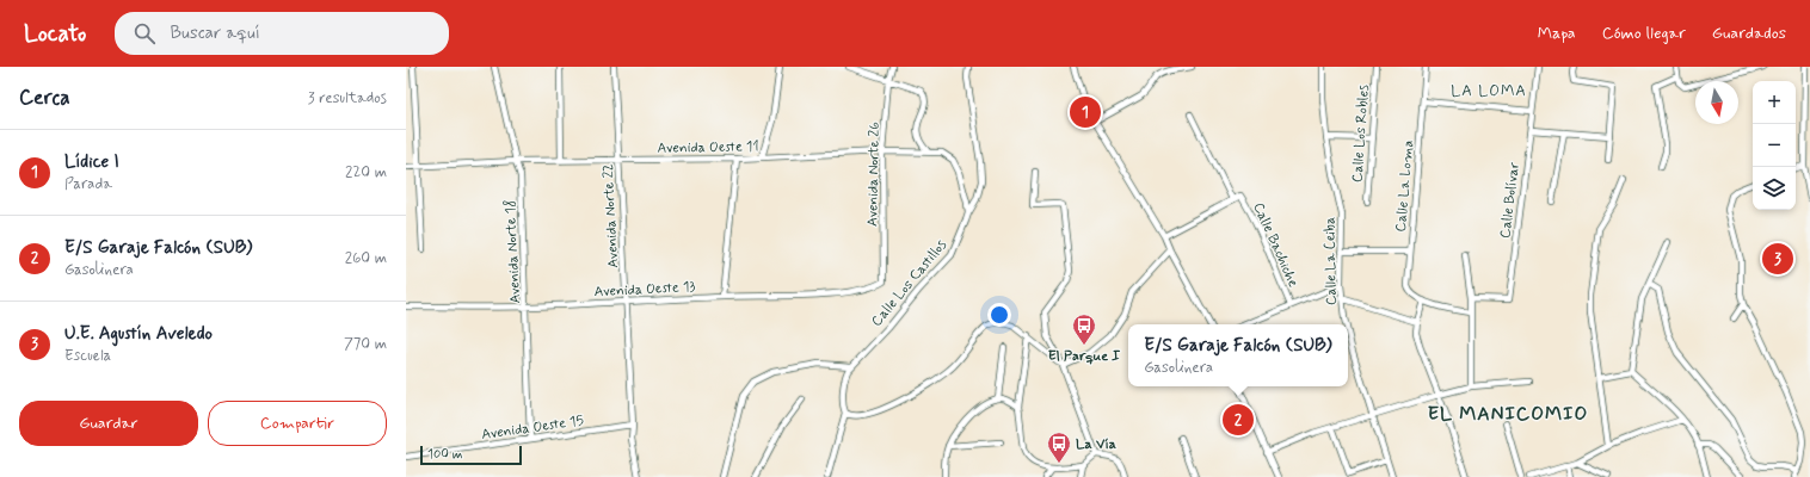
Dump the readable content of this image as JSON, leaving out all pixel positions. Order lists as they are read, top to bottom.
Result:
{
  "streets": {
    "street": [
      "Calle Los Robles",
      "Avenida Oeste 11",
      "Avenida Norte 26",
      "Calle La Loma",
      "Calle Bolívar",
      "Avenida Norte 22",
      "Calle Bachiche",
      "Avenida Norte 18",
      "Calle La Ceiba",
      "Calle Los Castillos",
      "Avenida Oeste 13",
      "Avenida Oeste 15"
    ]
  },
  "crossings": [
    ["Avenida Oeste 11", "Avenida Norte 26"],
    ["Avenida Oeste 11", "Avenida Norte 22"],
    ["Avenida Oeste 11", "Avenida Norte 18"],
    ["Avenida Oeste 11", "Calle Los Castillos"],
    ["Avenida Norte 26", "Avenida Oeste 13"],
    ["Avenida Norte 22", "Avenida Oeste 13"],
    ["Avenida Norte 22", "Avenida Oeste 15"],
    ["Avenida Norte 18", "Avenida Oeste 13"],
    ["Avenida Norte 18", "Avenida Oeste 15"]
  ],
  "districts": ["LA LOMA", "EL MANICOMIO"],
  "places": {
    "bus stop": ["El Parque I", "La Vía"]
  },
  "scale_bar": "100 m",
  "north": "bottom",
  "page": {
    "header": "Locato",
    "search": "Buscar aquí",
    "nav": ["Mapa", "Cómo llegar", "Guardados"],
    "heading": ["Cerca", "3 resultados"],
    "map_buttons": ["+", "−"],
    "pins": ["1", "3", "2"],
    "list": [
      {
        "mark": "1",
        "name": "Lídice I",
        "note": "Parada",
        "value": "220 m"
      },
      {
        "mark": "2",
        "name": "E/S Garaje Falcón (SUB)",
        "note": "Gasolinera",
        "value": "260 m"
      },
      {
        "mark": "3",
        "name": "U.E. Agustín Aveledo",
        "note": "Escuela",
        "value": "770 m"
      }
    ],
    "popup": ["E/S Garaje Falcón (SUB)", "Gasolinera"],
    "buttons": ["Guardar", "Compartir"],
    "scale": "100 m"
  }
}
